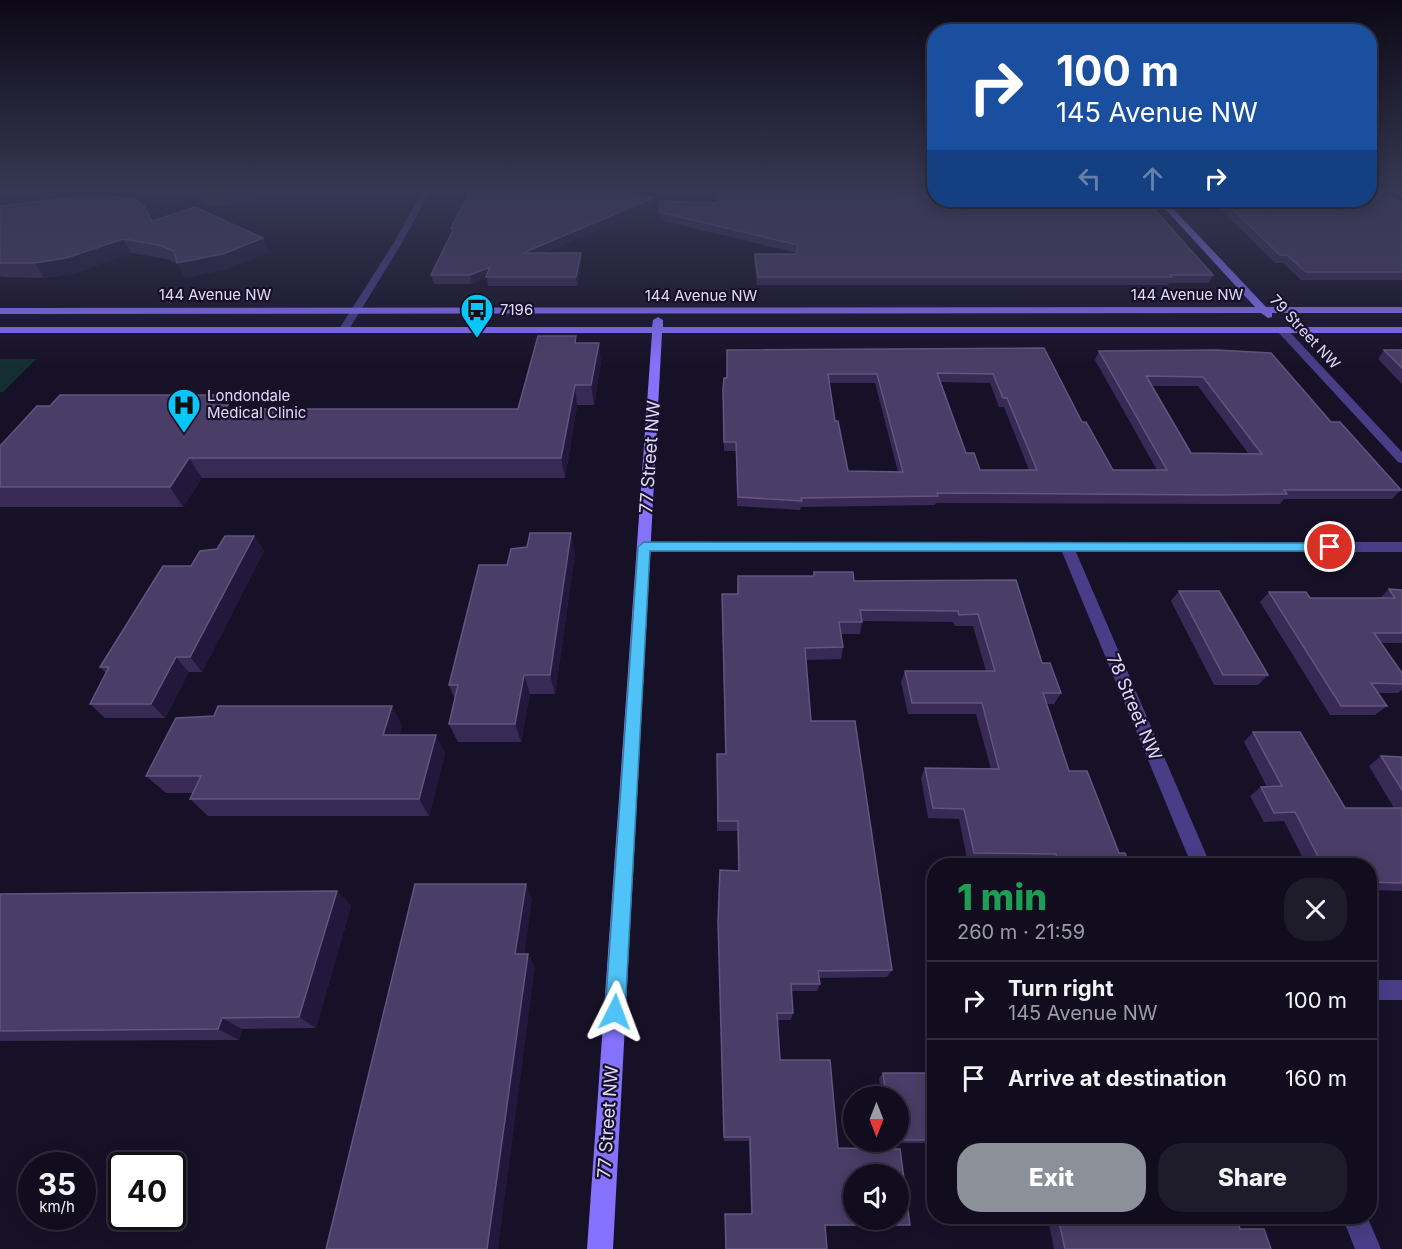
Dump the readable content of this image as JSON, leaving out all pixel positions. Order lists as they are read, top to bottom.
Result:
{
  "streets": {
    "street": [
      "144 Avenue NW",
      "79 Street NW",
      "77 Street NW",
      "78 Street NW"
    ]
  },
  "crossings": [
    ["144 Avenue NW", "79 Street NW"],
    ["144 Avenue NW", "77 Street NW"]
  ],
  "places": {
    "bus stop": ["7196"],
    "hospital": ["Londondale Medical Clinic"]
  },
  "north": "bottom",
  "page": {
    "turn": ["100 m", "145 Avenue NW"],
    "heading": ["1 min", "260 m · 21:59"],
    "list": [
      {
        "name": "Turn right",
        "note": "145 Avenue NW",
        "value": "100 m"
      },
      {
        "name": "Arrive at destination",
        "value": "160 m"
      }
    ],
    "buttons": ["Exit", "Share"],
    "speed": "35 km/h",
    "limit": "40"
  }
}
